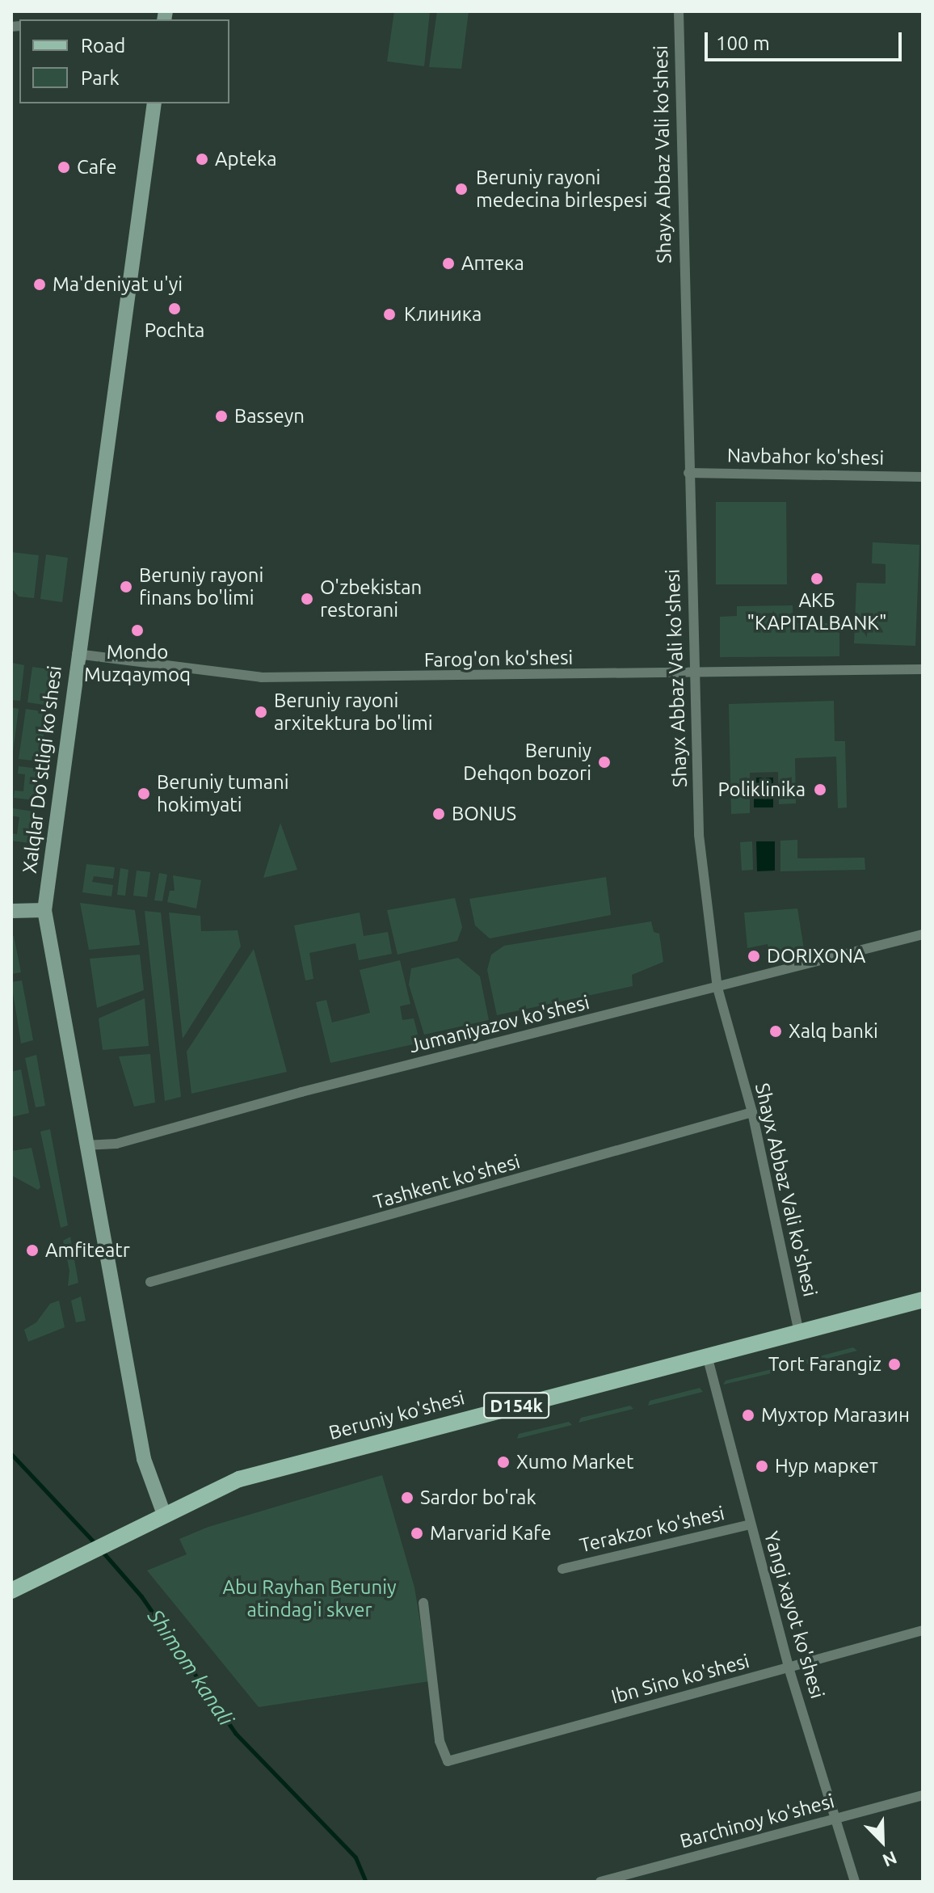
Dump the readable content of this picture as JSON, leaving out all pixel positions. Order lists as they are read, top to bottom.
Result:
{
  "streets": {
    "main road": ["D154k", "Beruniy ko'shesi"],
    "street": [
      "Shayx Abbaz Vali ko'shesi",
      "Navbahor ko'shesi",
      "Farog'on ko'shesi",
      "Xalqlar Do'stligi ko'shesi",
      "Jumaniyazov ko'shesi",
      "Tashkent ko'shesi",
      "Terakzor ko'shesi",
      "Yangi xayot ko'shesi",
      "Ibn Sino ko'shesi",
      "Barchinoy ko'shesi"
    ]
  },
  "crossings": [
    ["Shayx Abbaz Vali ko'shesi", "Navbahor ko'shesi"],
    ["Shayx Abbaz Vali ko'shesi", "Farog'on ko'shesi"],
    ["Shayx Abbaz Vali ko'shesi", "Jumaniyazov ko'shesi"],
    ["Shayx Abbaz Vali ko'shesi", "Tashkent ko'shesi"],
    ["Shayx Abbaz Vali ko'shesi", "Beruniy ko'shesi"],
    ["Farog'on ko'shesi", "Xalqlar Do'stligi ko'shesi"],
    ["Xalqlar Do'stligi ko'shesi", "Jumaniyazov ko'shesi"],
    ["Xalqlar Do'stligi ko'shesi", "Beruniy ko'shesi"],
    ["Beruniy ko'shesi", "Yangi xayot ko'shesi"],
    ["Terakzor ko'shesi", "Yangi xayot ko'shesi"],
    ["Yangi xayot ko'shesi", "Ibn Sino ko'shesi"],
    ["Yangi xayot ko'shesi", "Barchinoy ko'shesi"]
  ],
  "water": ["Shimom kanali"],
  "parks": ["Abu Rayhan Beruniy atindag'i skver"],
  "places": [
    "Apteka",
    "Cafe",
    "Beruniy rayoni medecina birlespesi",
    "Аптека",
    "Ma'deniyat u'yi",
    "Pochta",
    "Клиника",
    "Basseyn",
    "АКБ \"KAPITALBANK\"",
    "Beruniy rayoni finans bo'limi",
    "O'zbekistan restorani",
    "Mondo Muzqaymoq",
    "Beruniy rayoni arxitektura bo'limi",
    "Beruniy Dehqon bozori",
    "Poliklinika",
    "Beruniy tumani hokimyati",
    "BONUS",
    "DORIXONA",
    "Xalq banki",
    "Amfiteatr",
    "Tort Farangiz",
    "Мухтор Магазин",
    "Xumo Market",
    "Нур маркет",
    "Sardor bo'rak",
    "Marvarid Kafe"
  ],
  "legend": ["Road", "Park"],
  "scale_bar": "100 m",
  "north": "bottom right"
}
